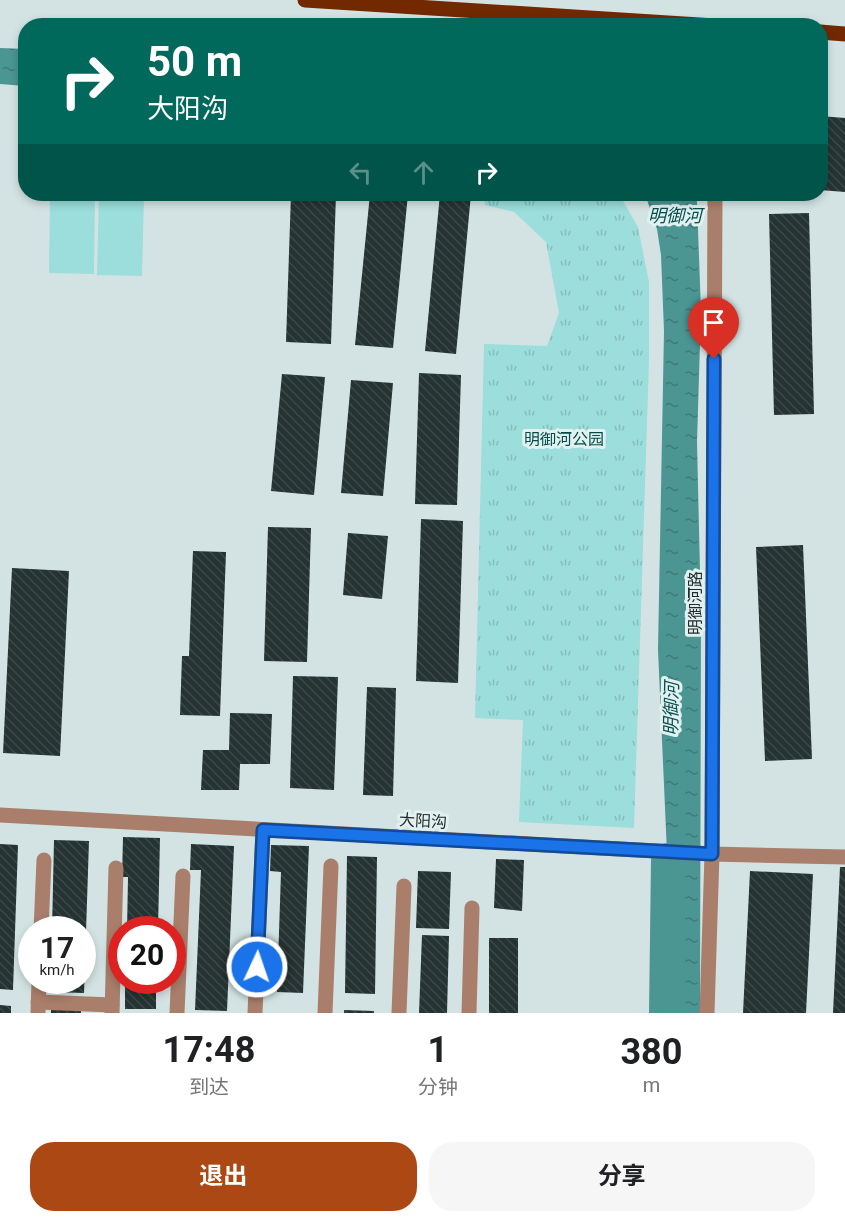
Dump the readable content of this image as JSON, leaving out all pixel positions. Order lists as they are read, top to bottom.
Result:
{
  "streets": {
    "street": ["明御河路", "大阳沟"]
  },
  "crossings": [
    ["明御河路", "大阳沟"]
  ],
  "water": ["明御河"],
  "parks": ["明御河公园"],
  "page": {
    "turn": ["50 m", "大阳沟"],
    "speed": "17 km/h",
    "limit": "20",
    "eta": [
      "17:48",
      "到达",
      "1",
      "分钟",
      "380",
      "m"
    ],
    "buttons": ["退出", "分享"]
  }
}
